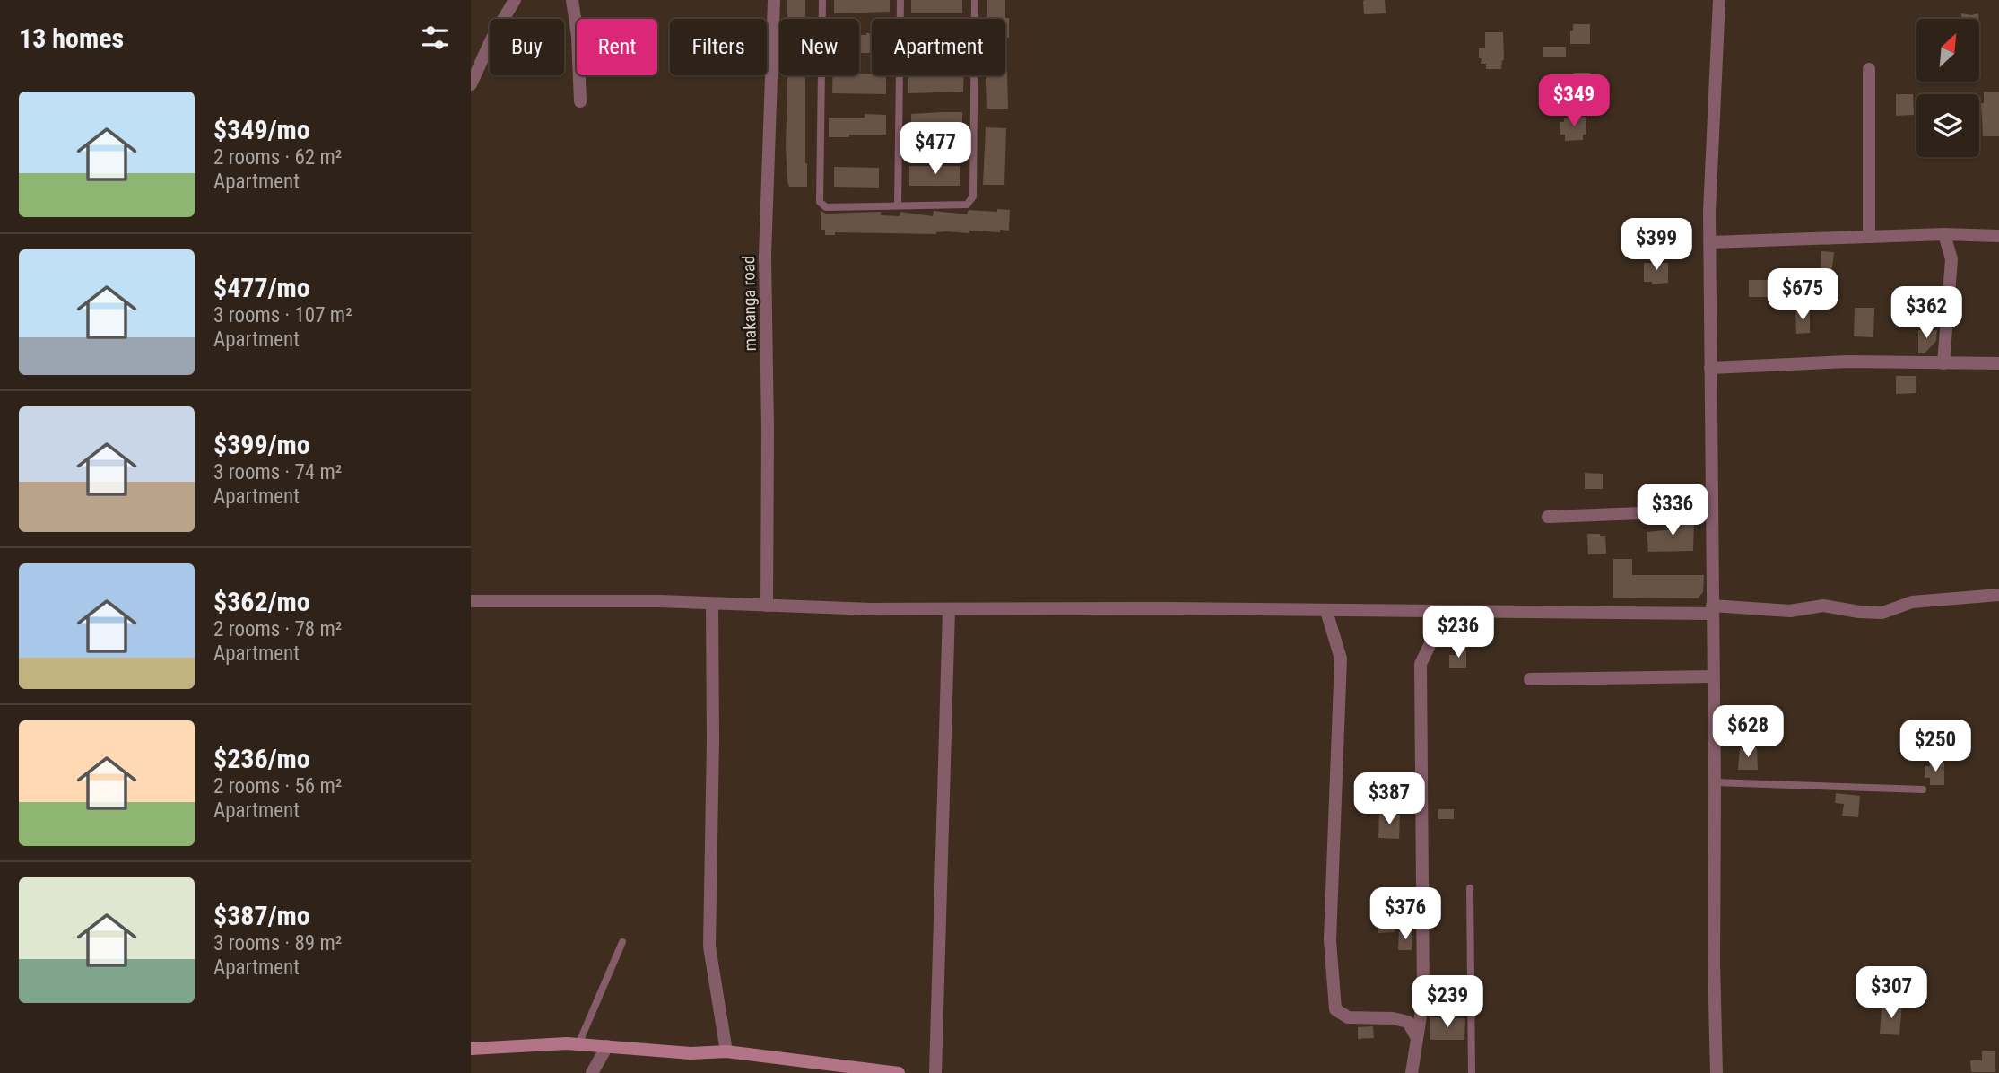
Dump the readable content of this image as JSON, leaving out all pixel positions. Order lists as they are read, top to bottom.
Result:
{
  "streets": {
    "street": ["makanga road"]
  },
  "north": "top right",
  "page": {
    "heading": "13 homes",
    "chip": [
      "Buy",
      "Rent",
      "Filters",
      "New",
      "Apartment"
    ],
    "price": [
      "$349",
      "$477",
      "$399",
      "$675",
      "$362",
      "$336",
      "$236",
      "$628",
      "$250",
      "$387",
      "$376",
      "$307",
      "$239"
    ],
    "list": [
      {
        "name": "$349/mo",
        "note": "2 rooms · 62 m² · Apartment"
      },
      {
        "name": "$477/mo",
        "note": "3 rooms · 107 m² · Apartment"
      },
      {
        "name": "$399/mo",
        "note": "3 rooms · 74 m² · Apartment"
      },
      {
        "name": "$362/mo",
        "note": "2 rooms · 78 m² · Apartment"
      },
      {
        "name": "$236/mo",
        "note": "2 rooms · 56 m² · Apartment"
      },
      {
        "name": "$387/mo",
        "note": "3 rooms · 89 m² · Apartment"
      }
    ]
  }
}
